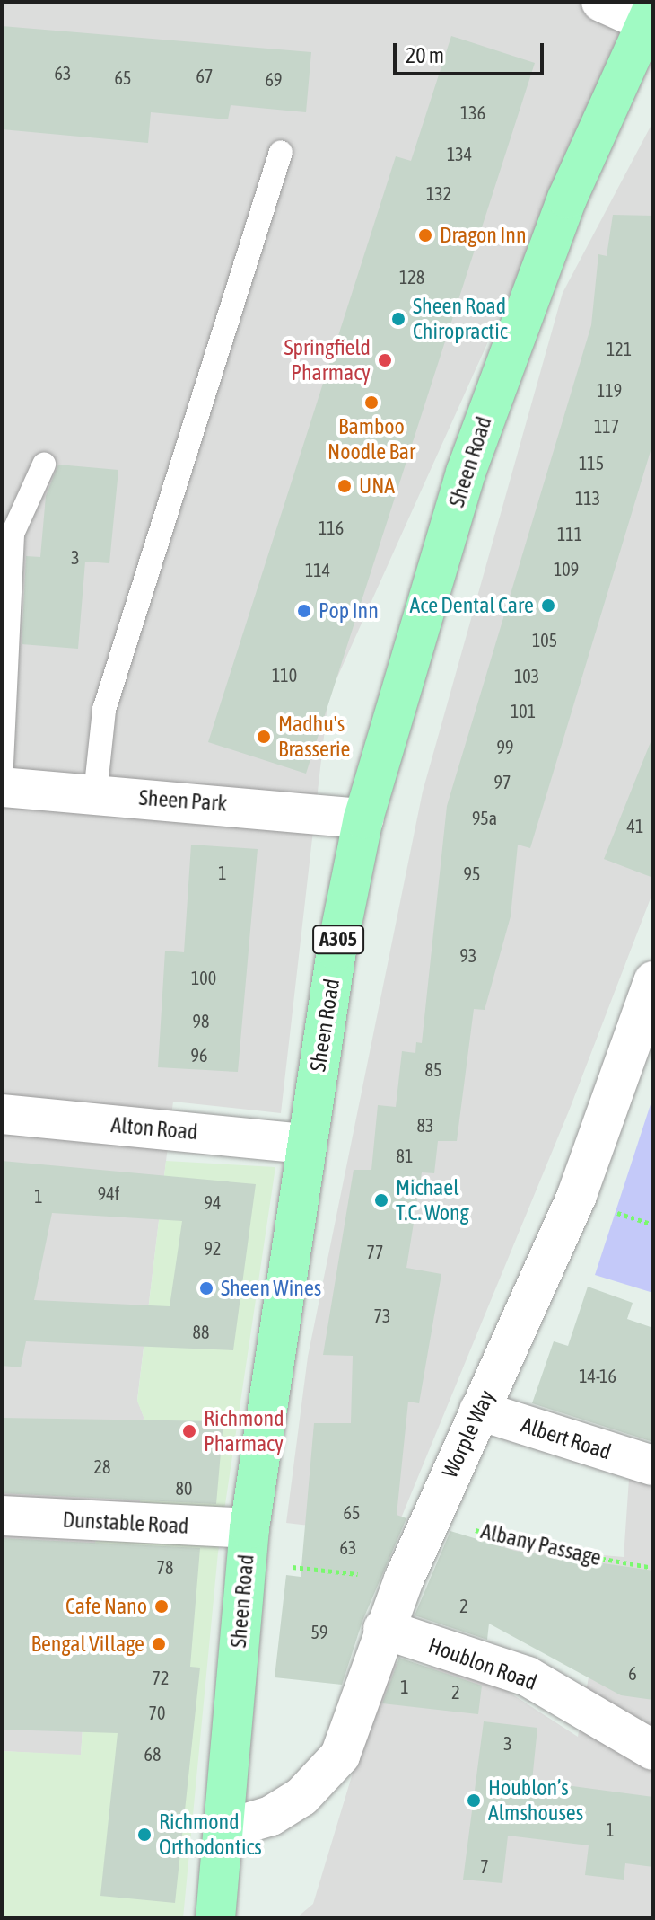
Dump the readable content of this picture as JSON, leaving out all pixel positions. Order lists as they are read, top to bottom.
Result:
{
  "streets": {
    "main road": ["Sheen Road", "A305"],
    "street": [
      "Sheen Park",
      "Alton Road",
      "Worple Way",
      "Albert Road",
      "Dunstable Road",
      "Houblon Road"
    ],
    "path": ["Albany Passage"]
  },
  "crossings": [
    ["Sheen Road", "Sheen Park"],
    ["Sheen Road", "Alton Road"],
    ["Sheen Road", "Worple Way"],
    ["Sheen Road", "Dunstable Road"],
    ["Worple Way", "Albert Road"],
    ["Worple Way", "Albany Passage"],
    ["Worple Way", "Houblon Road"]
  ],
  "places": [
    "Dragon Inn",
    "Sheen Road Chiropractic",
    "Springfield Pharmacy",
    "Bamboo Noodle Bar",
    "UNA",
    "Ace Dental Care",
    "Pop Inn",
    "Madhu's Brasserie",
    "Michael T.C. Wong",
    "Sheen Wines",
    "Richmond Pharmacy",
    "Cafe Nano",
    "Bengal Village",
    "Houblon’s Almshouses",
    "Richmond Orthodontics"
  ],
  "house_numbers": [
    "63",
    "67",
    "65",
    "69",
    "136",
    "134",
    "132",
    "128",
    "121",
    "119",
    "117",
    "115",
    "113",
    "116",
    "111",
    "3",
    "109",
    "114",
    "105",
    "110",
    "103",
    "101",
    "99",
    "97",
    "95a",
    "41",
    "1",
    "95",
    "93",
    "100",
    "98",
    "96",
    "85",
    "83",
    "81",
    "94f",
    "1",
    "94",
    "92",
    "77",
    "73",
    "88",
    "14-16",
    "28",
    "80",
    "65",
    "63",
    "78",
    "2",
    "59",
    "6",
    "72",
    "1",
    "2",
    "70",
    "3",
    "68",
    "1",
    "7"
  ],
  "scale_bar": "20 m"
}
